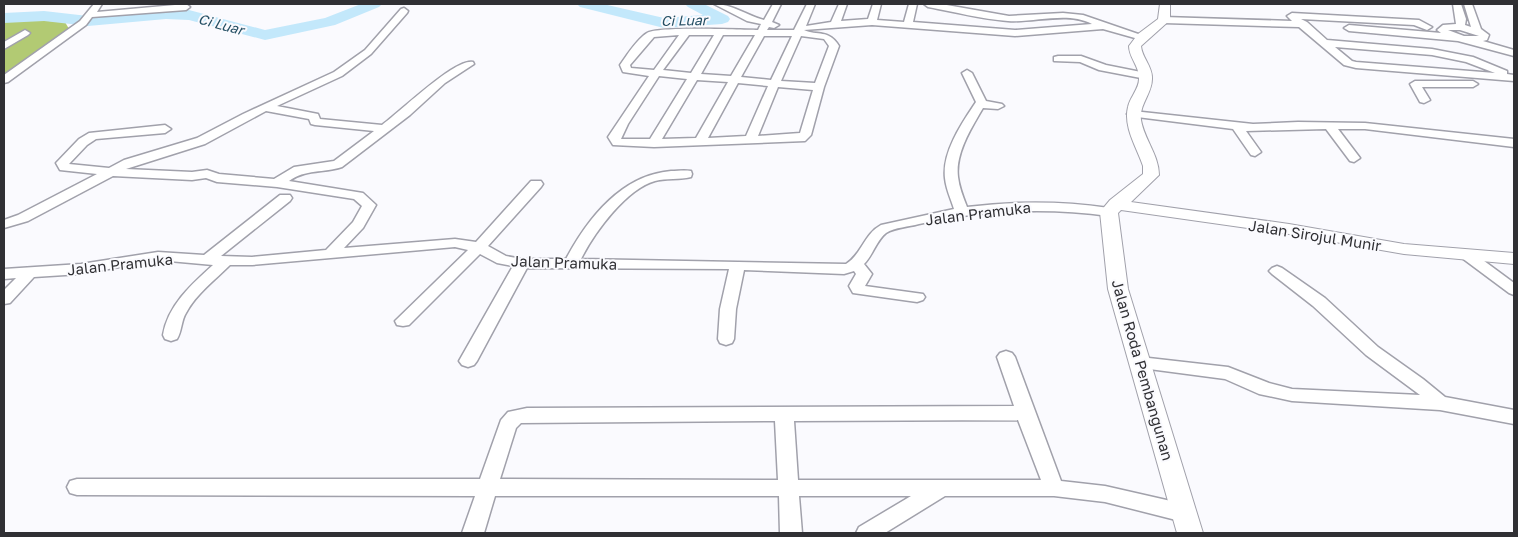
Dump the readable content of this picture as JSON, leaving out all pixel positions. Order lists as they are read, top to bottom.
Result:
{
  "streets": {
    "street": ["Jalan Pramuka", "Jalan Sirojul Munir", "Jalan Roda Pembangunan"]
  },
  "crossings": [
    ["Jalan Pramuka", "Jalan Sirojul Munir"],
    ["Jalan Pramuka", "Jalan Roda Pembangunan"],
    ["Jalan Sirojul Munir", "Jalan Roda Pembangunan"]
  ],
  "water": ["Ci Luar"]
}
